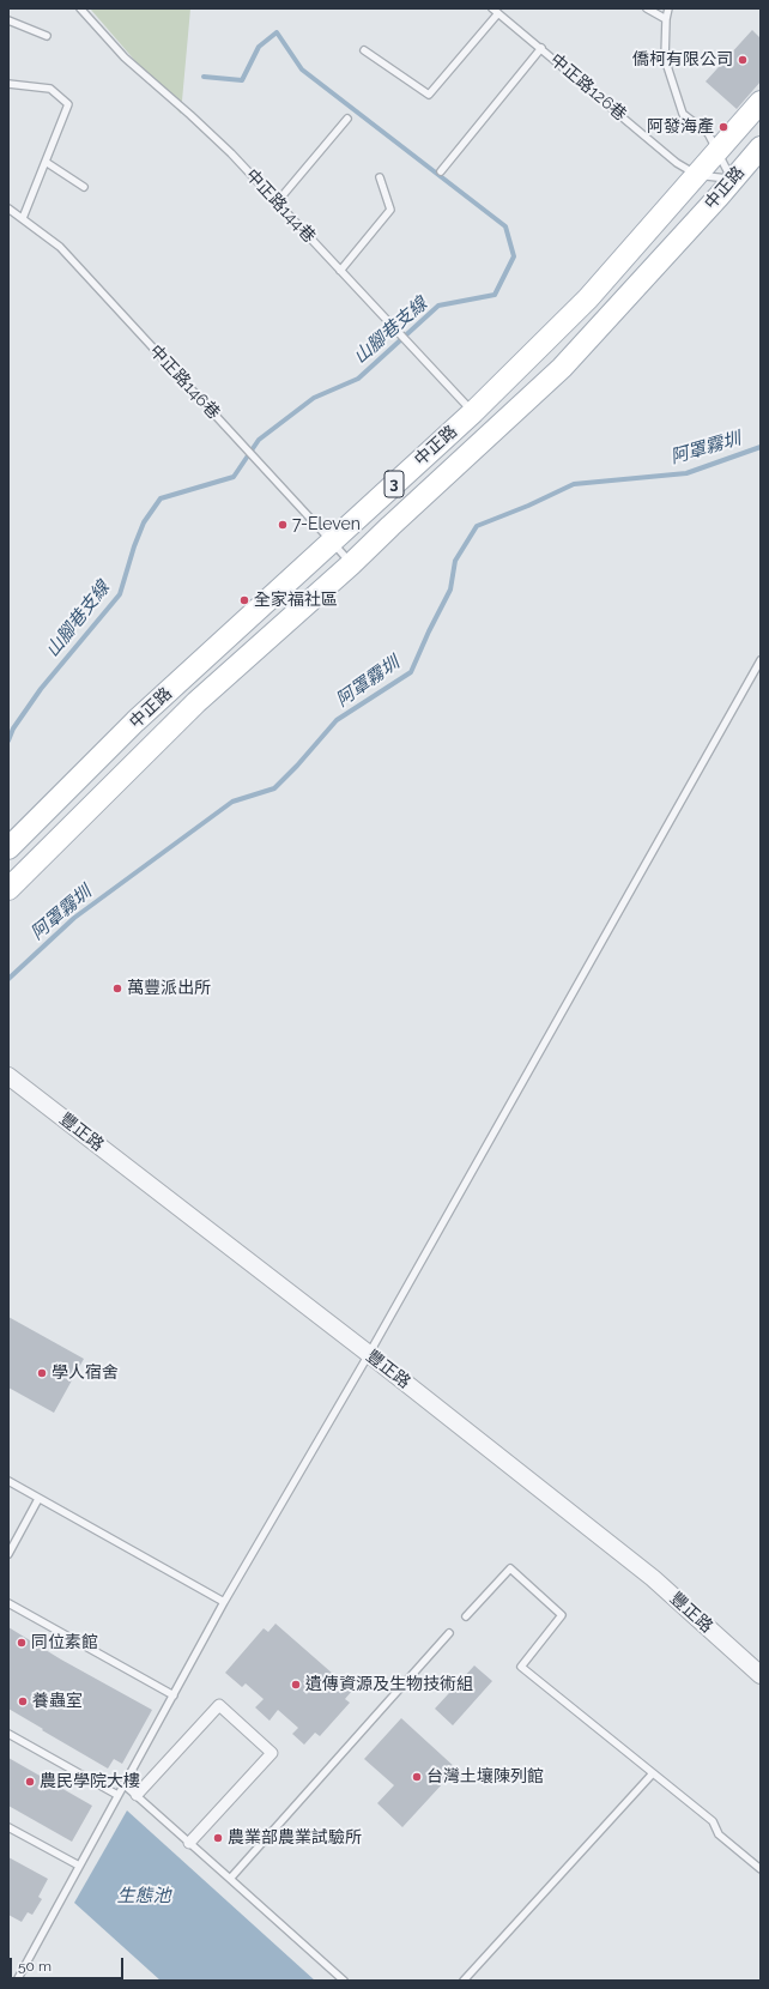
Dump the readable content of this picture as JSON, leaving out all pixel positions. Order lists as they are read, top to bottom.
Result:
{
  "streets": {
    "main road": ["中正路", "3"],
    "street": ["豐正路"],
    "lane": ["中正路126巷", "中正路144巷", "中正路146巷"]
  },
  "crossings": [
    ["中正路126巷", "中正路"],
    ["中正路", "中正路144巷"],
    ["中正路", "中正路146巷"]
  ],
  "water": ["山腳巷支線", "阿罩霧圳", "生態池"],
  "places": [
    "僑柯有限公司",
    "阿發海產",
    "7-Eleven",
    "全家福社區",
    "萬豐派出所",
    "學人宿舍",
    "同位素館",
    "遺傳資源及生物技術組",
    "養蟲室",
    "台灣土壤陳列館",
    "農民學院大樓",
    "農業部農業試驗所"
  ],
  "scale_bar": "50 m"
}
